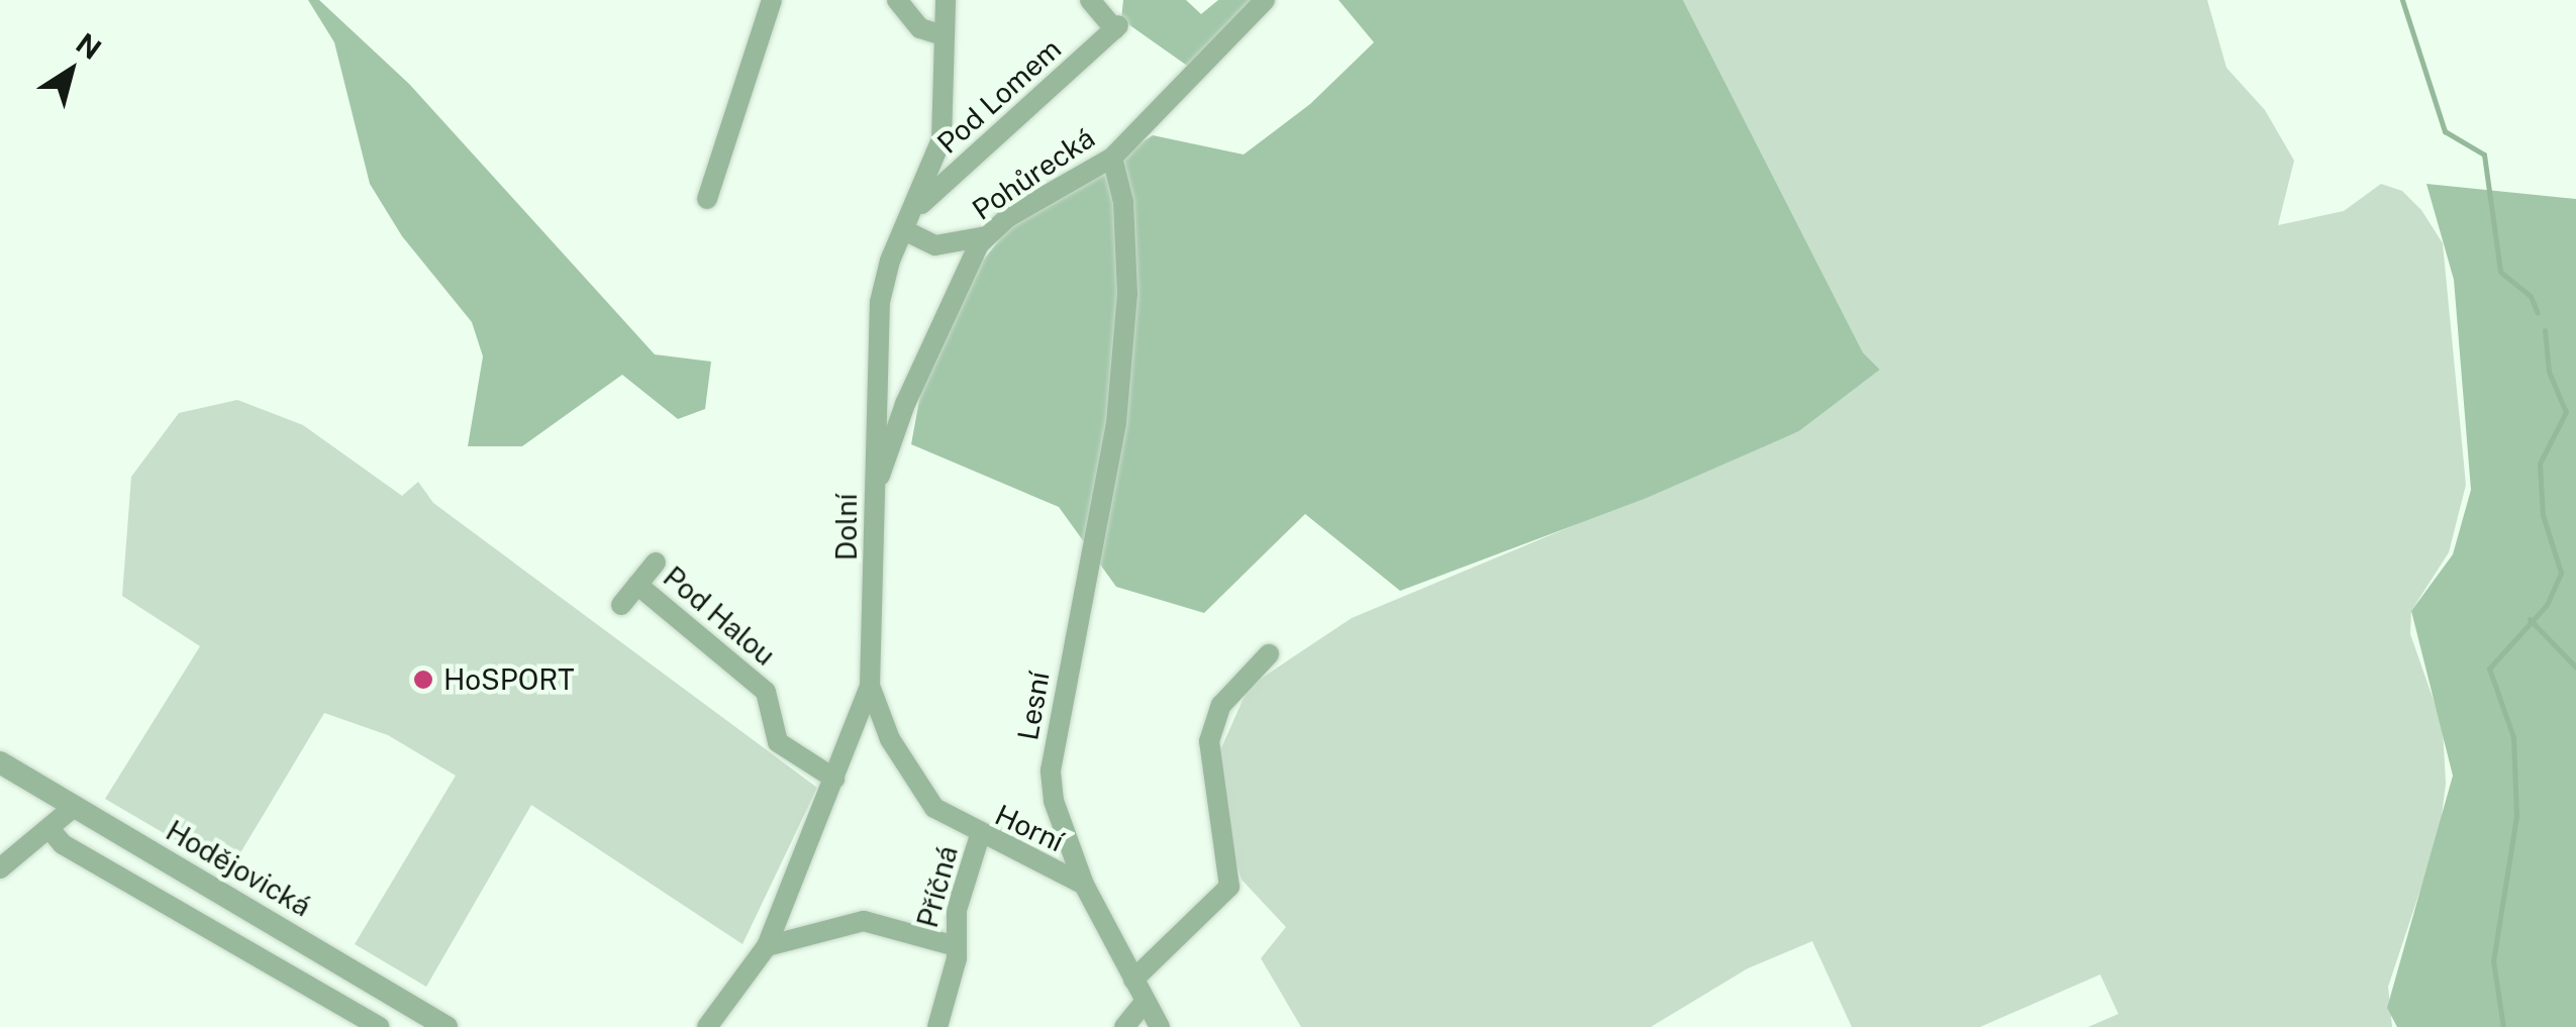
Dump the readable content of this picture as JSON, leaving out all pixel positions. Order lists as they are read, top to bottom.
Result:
{
  "streets": {
    "street": [
      "Pod Lomem",
      "Pohůrecká",
      "Dolní",
      "Pod Halou",
      "Lesní",
      "Horní",
      "Hodějovická",
      "Příčná"
    ]
  },
  "crossings": [
    ["Pod Lomem", "Dolní"],
    ["Pohůrecká", "Dolní"],
    ["Pohůrecká", "Lesní"],
    ["Dolní", "Pod Halou"],
    ["Dolní", "Horní"],
    ["Dolní", "Příčná"],
    ["Lesní", "Horní"],
    ["Horní", "Příčná"]
  ],
  "places": ["HoSPORT"],
  "north": "top right"
}
